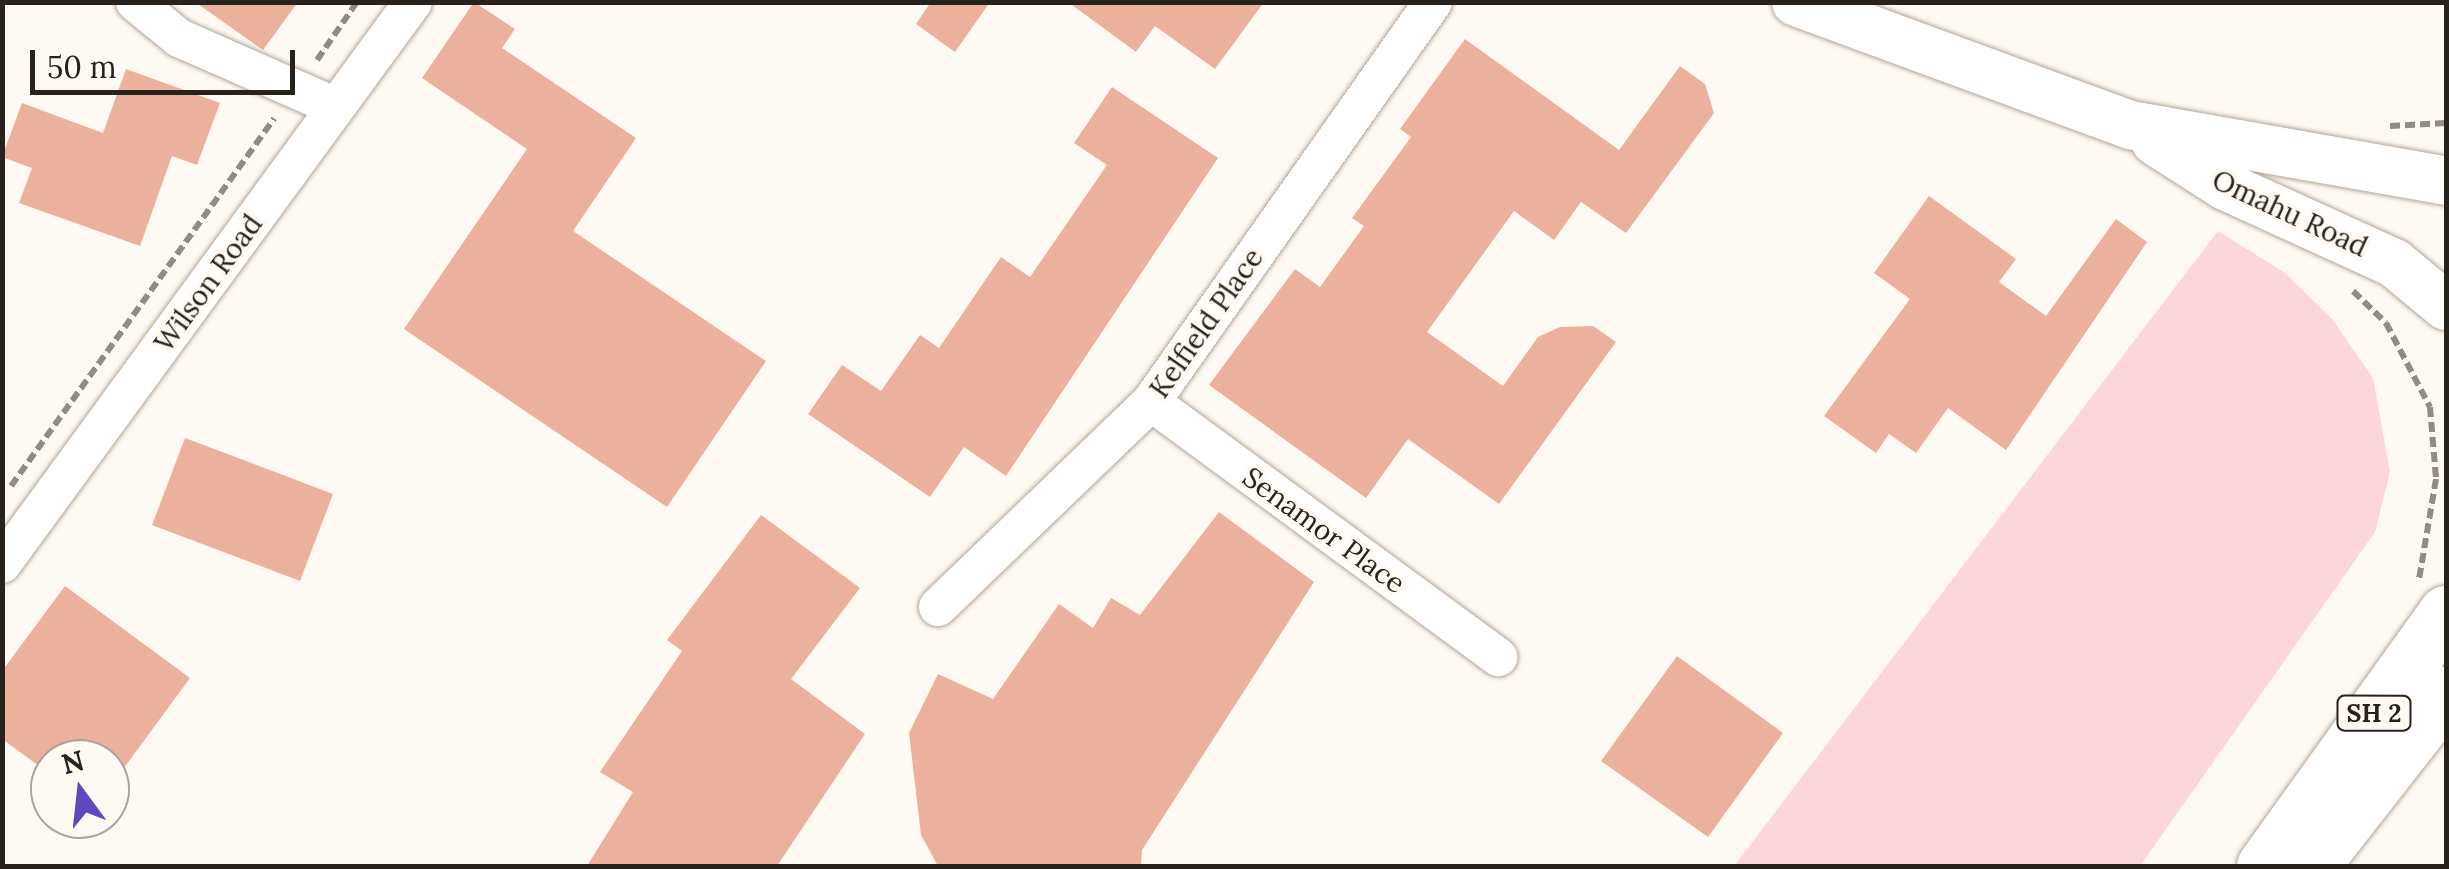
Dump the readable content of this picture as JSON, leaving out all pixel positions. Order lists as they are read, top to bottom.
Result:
{
  "streets": {
    "highway": ["SH 2"],
    "main road": ["Omahu Road"],
    "street": ["Wilson Road", "Kelfield Place", "Senamor Place"]
  },
  "crossings": [
    ["Kelfield Place", "Senamor Place"]
  ],
  "scale_bar": "50 m",
  "north": "top"
}
